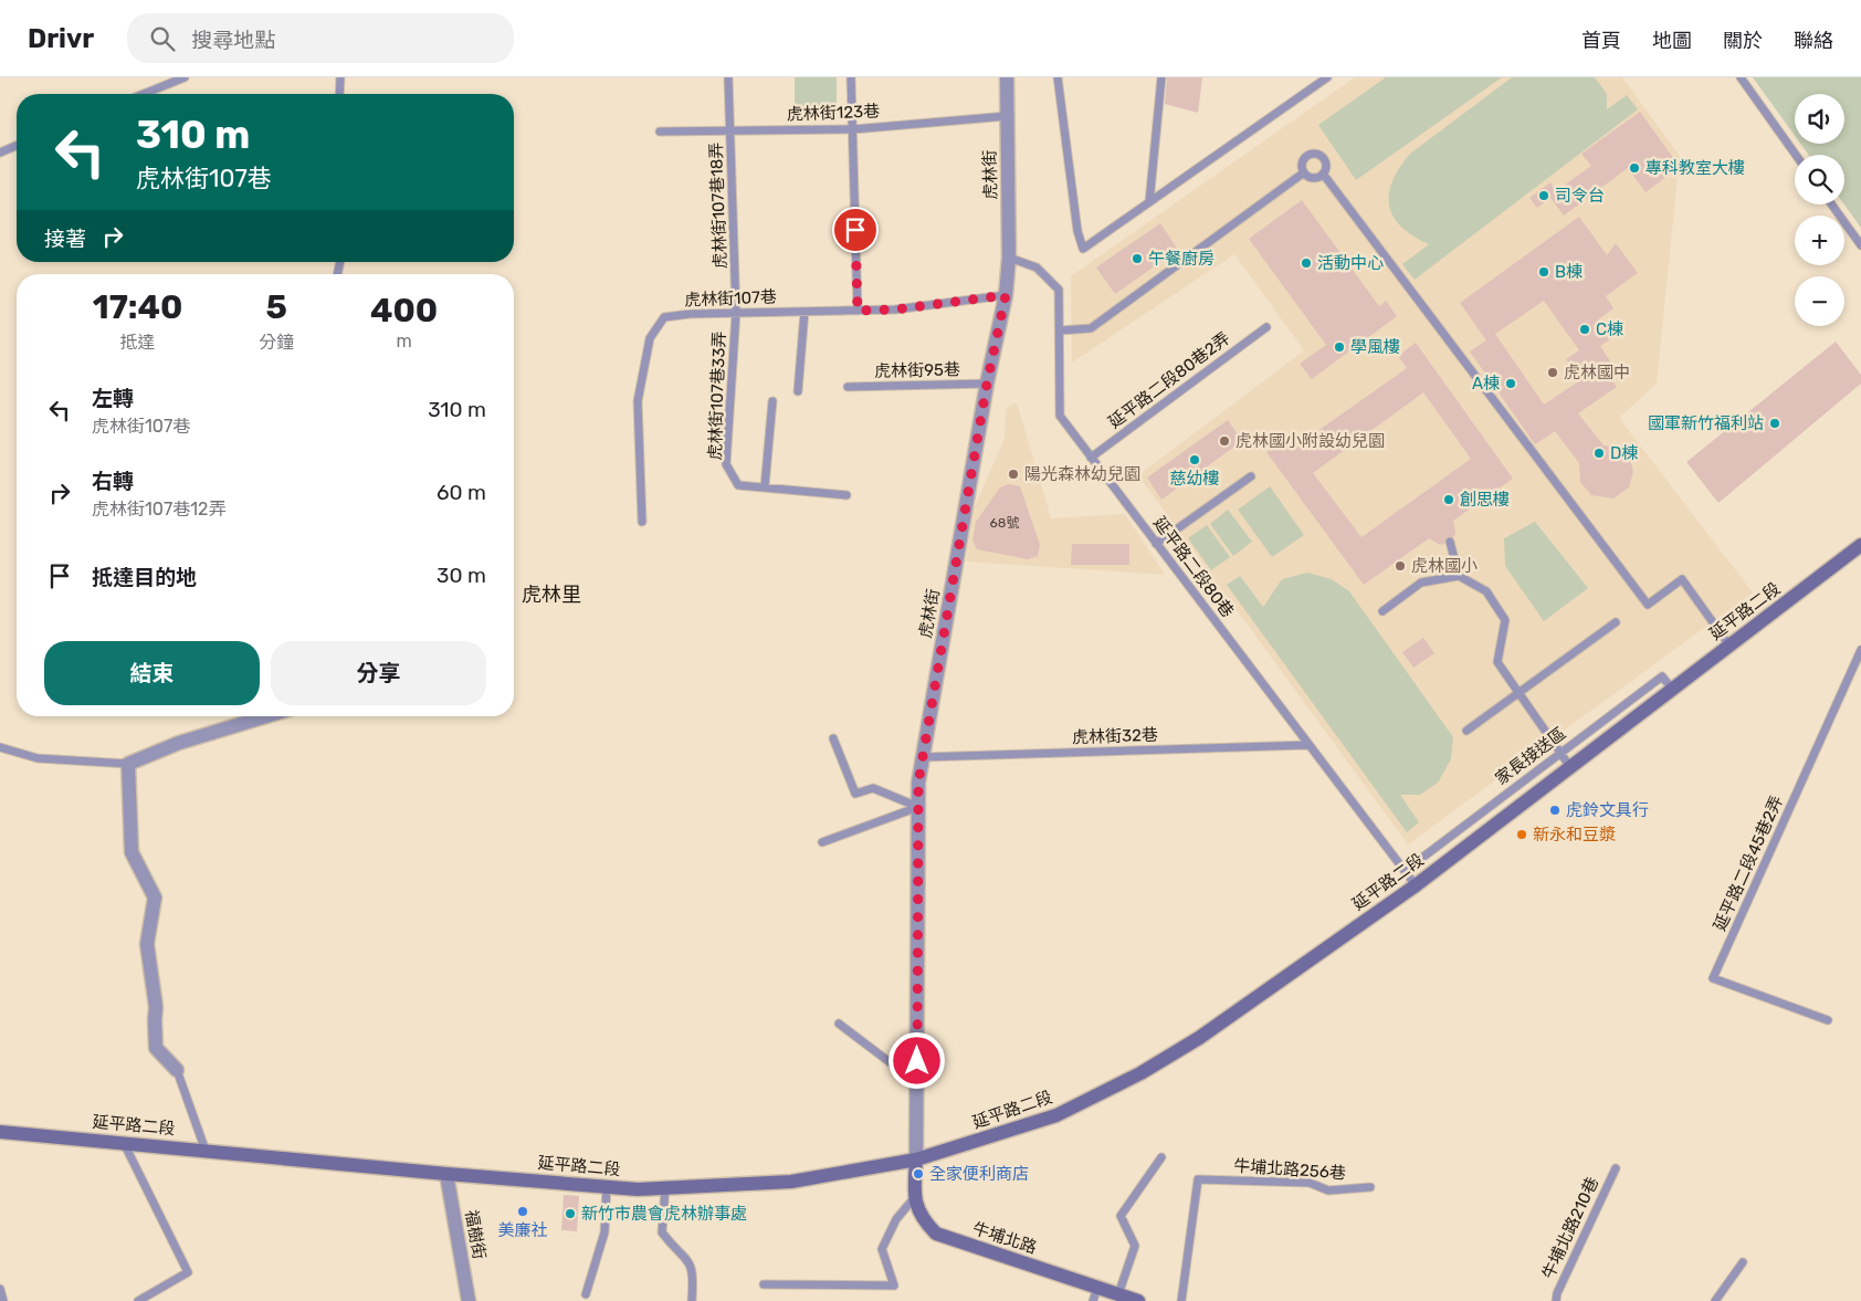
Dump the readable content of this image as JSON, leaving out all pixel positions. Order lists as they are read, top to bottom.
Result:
{
  "streets": {
    "street": [
      "虎林街",
      "延平路二段",
      "福樹街",
      "牛埔北路"
    ],
    "lane": [
      "虎林街123巷",
      "虎林街107巷18弄",
      "虎林街107巷",
      "虎林街95巷",
      "延平路二段80巷2弄",
      "虎林街107巷33弄",
      "延平路二段80巷",
      "虎林街32巷",
      "家長接送區",
      "延平路二段45巷2弄",
      "牛埔北路256巷",
      "牛埔北路210巷"
    ]
  },
  "crossings": [
    ["虎林街123巷", "虎林街"],
    ["虎林街123巷", "虎林街107巷18弄"],
    ["虎林街", "虎林街107巷"],
    ["虎林街", "虎林街95巷"],
    ["虎林街", "延平路二段80巷"],
    ["虎林街", "延平路二段"],
    ["虎林街", "虎林街32巷"],
    ["虎林街", "牛埔北路"],
    ["虎林街107巷18弄", "虎林街107巷"],
    ["虎林街107巷18弄", "虎林街107巷33弄"],
    ["虎林街107巷", "虎林街107巷33弄"],
    ["延平路二段80巷2弄", "延平路二段80巷"],
    ["延平路二段80巷", "延平路二段"],
    ["延平路二段80巷", "虎林街32巷"],
    ["延平路二段80巷", "家長接送區"],
    ["延平路二段", "家長接送區"],
    ["延平路二段", "福樹街"],
    ["延平路二段", "牛埔北路"]
  ],
  "districts": ["虎林里"],
  "places": [
    "專科教室大樓",
    "司令台",
    "午餐廚房",
    "活動中心",
    "B棟",
    "C棟",
    "學風樓",
    "虎林國中",
    "A棟",
    "國軍新竹福利站",
    "虎林國小附設幼兒園",
    "D棟",
    "慈幼樓",
    "陽光森林幼兒園",
    "創思樓",
    "虎林國小",
    "虎鈴文具行",
    "新永和豆漿",
    "全家便利商店",
    "美廉社",
    "新竹市農會虎林辦事處"
  ],
  "house_numbers": ["68號"],
  "page": {
    "header": "Drivr",
    "search": "搜尋地點",
    "nav": [
      "首頁",
      "地圖",
      "關於",
      "聯絡"
    ],
    "map_buttons": ["+", "−"],
    "turn": ["310 m", "虎林街107巷"],
    "then": "接著",
    "eta": [
      "17:40",
      "抵達",
      "5",
      "分鐘",
      "400",
      "m"
    ],
    "list": [
      {
        "name": "左轉",
        "note": "虎林街107巷",
        "value": "310 m"
      },
      {
        "name": "右轉",
        "note": "虎林街107巷12弄",
        "value": "60 m"
      },
      {
        "name": "抵達目的地",
        "value": "30 m"
      }
    ],
    "buttons": ["結束", "分享"]
  }
}
